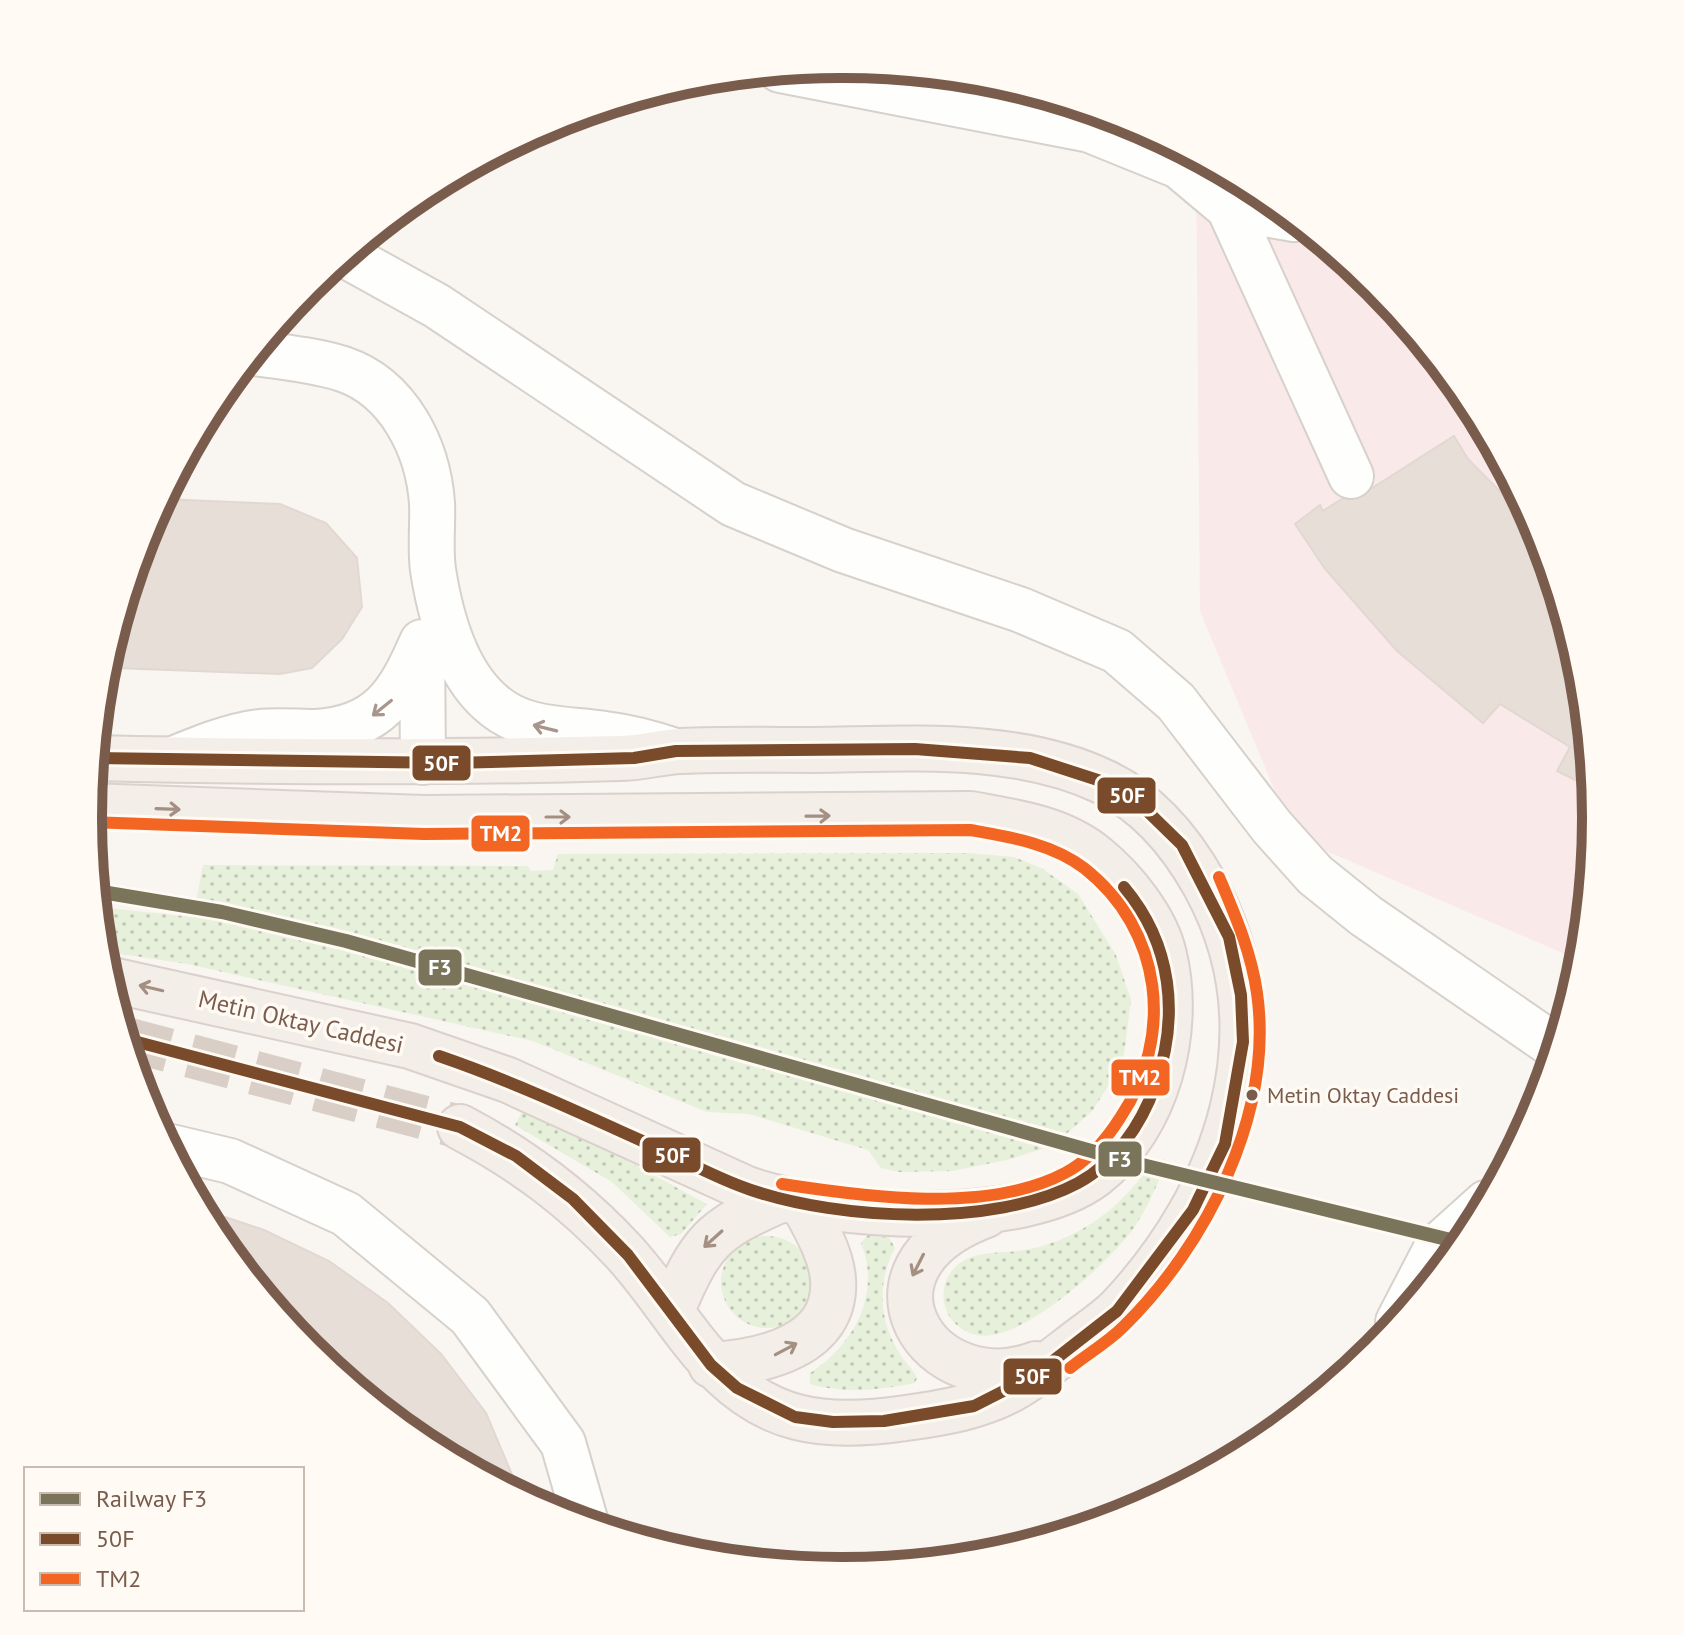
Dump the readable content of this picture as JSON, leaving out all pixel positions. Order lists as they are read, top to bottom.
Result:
{
  "streets": {
    "main road": ["Metin Oktay Caddesi"]
  },
  "places": ["Metin Oktay Caddesi"],
  "lines": ["transit line 50F", "transit line TM2", "rail line F3"],
  "legend": ["Railway F3", "50F", "TM2"]
}
